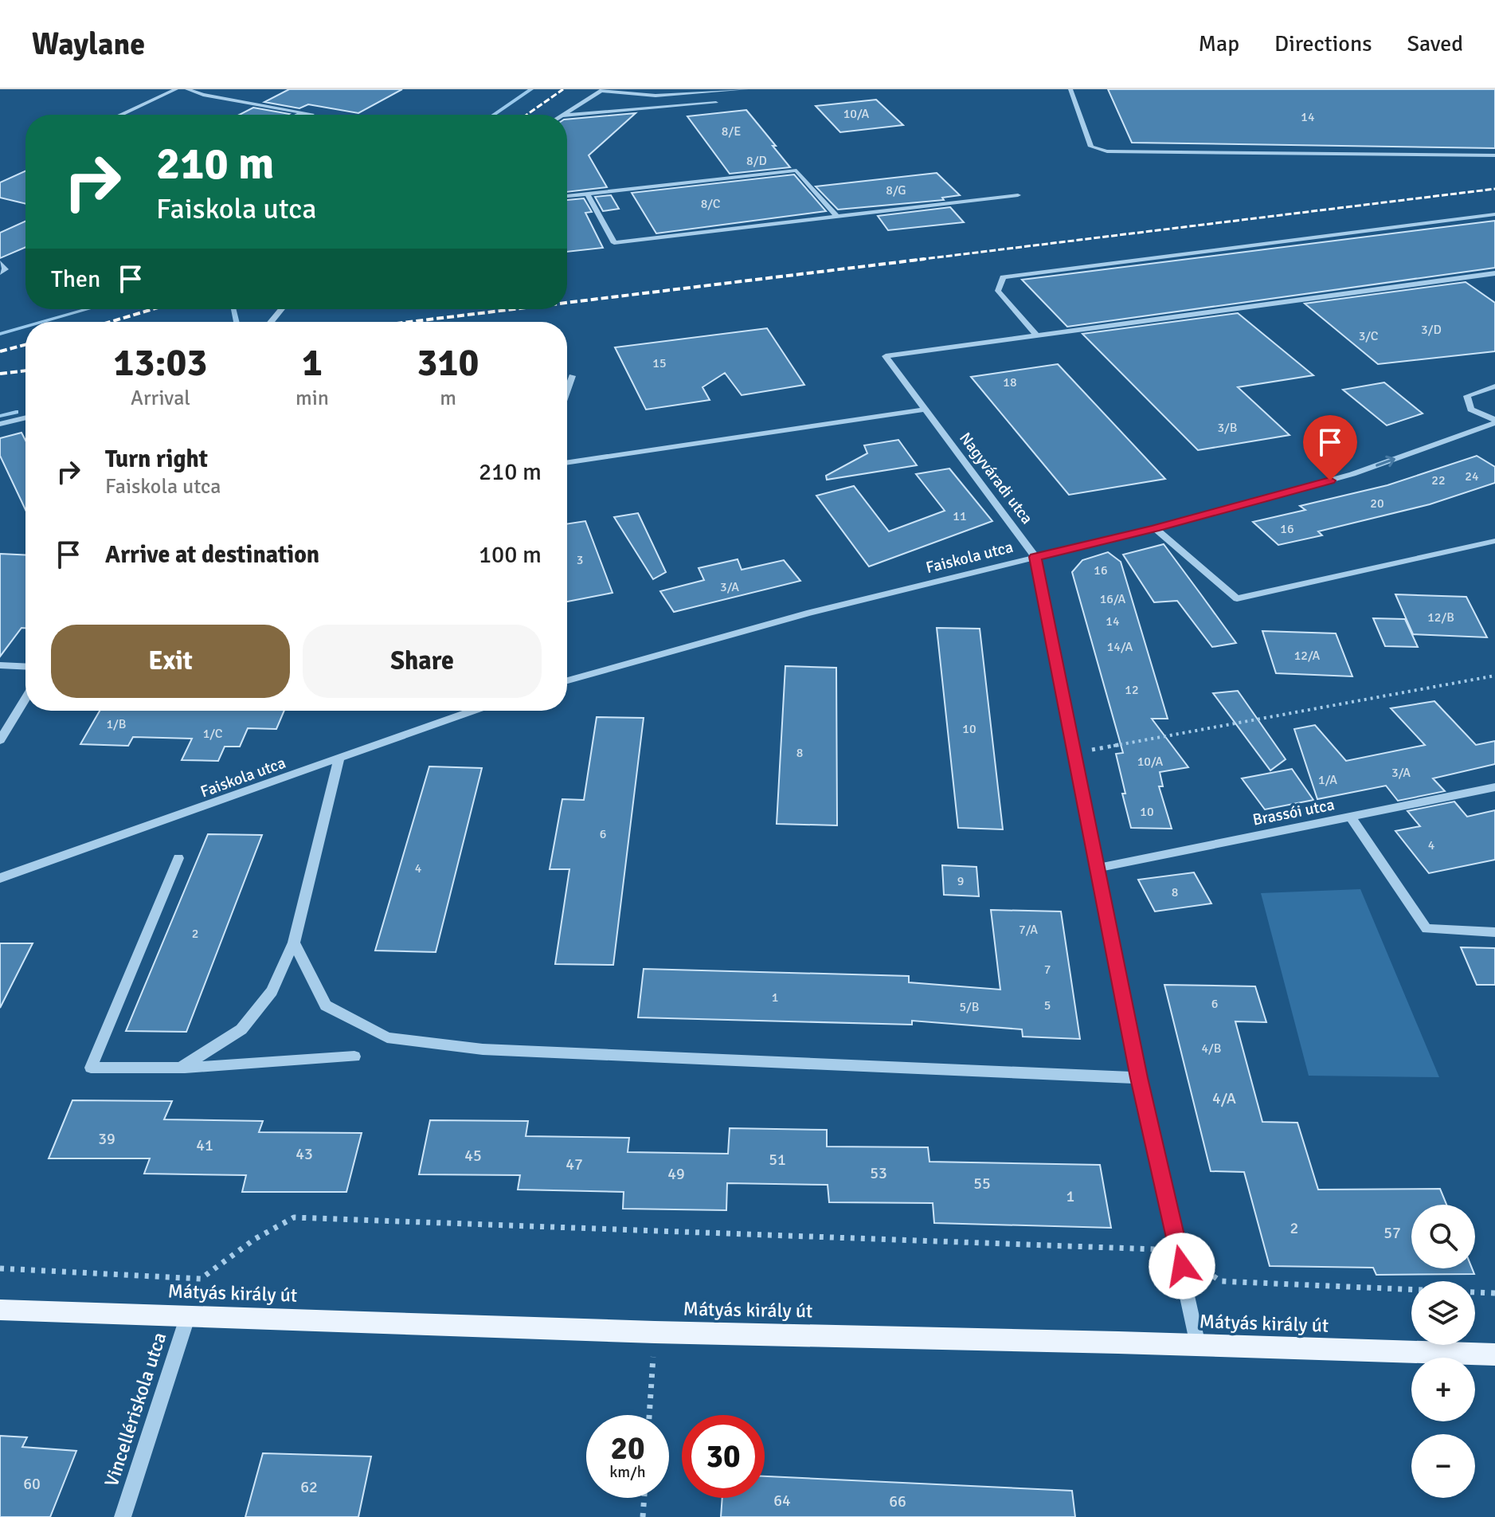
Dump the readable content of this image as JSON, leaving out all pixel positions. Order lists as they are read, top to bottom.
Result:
{
  "streets": {
    "main road": ["Mátyás király út"],
    "street": [
      "Nagyváradi utca",
      "Faiskola utca",
      "Brassói utca",
      "Vincellériskola utca"
    ]
  },
  "crossings": [
    ["Nagyváradi utca", "Faiskola utca"],
    ["Nagyváradi utca", "Brassói utca"],
    ["Nagyváradi utca", "Mátyás király út"],
    ["Mátyás király út", "Vincellériskola utca"]
  ],
  "house_numbers": [
    "10/A",
    "14",
    "8/E",
    "8/D",
    "8/G",
    "8/C",
    "3/D",
    "3/C",
    "15",
    "18",
    "3/B",
    "24",
    "22",
    "20",
    "11",
    "16",
    "3",
    "16",
    "3/A",
    "16/A",
    "12/B",
    "14",
    "14/A",
    "12/A",
    "12",
    "1/B",
    "10",
    "1/C",
    "8",
    "10/A",
    "3/A",
    "1/A",
    "10",
    "6",
    "4",
    "4",
    "9",
    "8",
    "7/A",
    "2",
    "7",
    "1",
    "6",
    "5",
    "5/B",
    "4/B",
    "4/A",
    "39",
    "41",
    "43",
    "45",
    "51",
    "47",
    "53",
    "49",
    "55",
    "1",
    "2",
    "57",
    "60",
    "62",
    "64",
    "66"
  ],
  "page": {
    "header": "Waylane",
    "nav": ["Map", "Directions", "Saved"],
    "turn": ["210 m", "Faiskola utca"],
    "then": "Then",
    "eta": [
      "13:03",
      "Arrival",
      "1",
      "min",
      "310",
      "m"
    ],
    "list": [
      {
        "name": "Turn right",
        "note": "Faiskola utca",
        "value": "210 m"
      },
      {
        "name": "Arrive at destination",
        "value": "100 m"
      }
    ],
    "buttons": ["Exit", "Share"],
    "map_buttons": ["+", "−"],
    "speed": "20 km/h",
    "limit": "30"
  }
}
